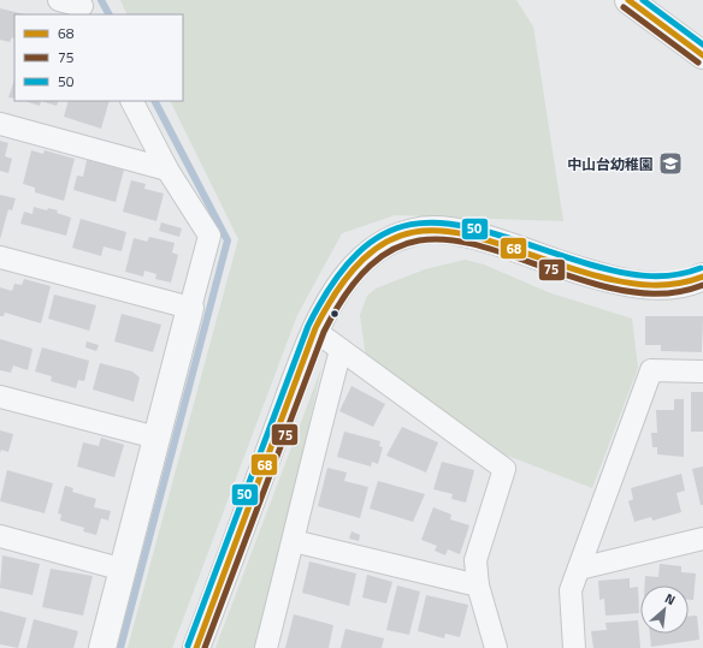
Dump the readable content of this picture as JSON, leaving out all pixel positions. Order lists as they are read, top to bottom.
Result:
{
  "places": {
    "school or university": ["中山台幼稚園"]
  },
  "lines": ["transit line 68", "transit line 50", "transit line 75"],
  "legend": ["68", "75", "50"],
  "north": "top right"
}
